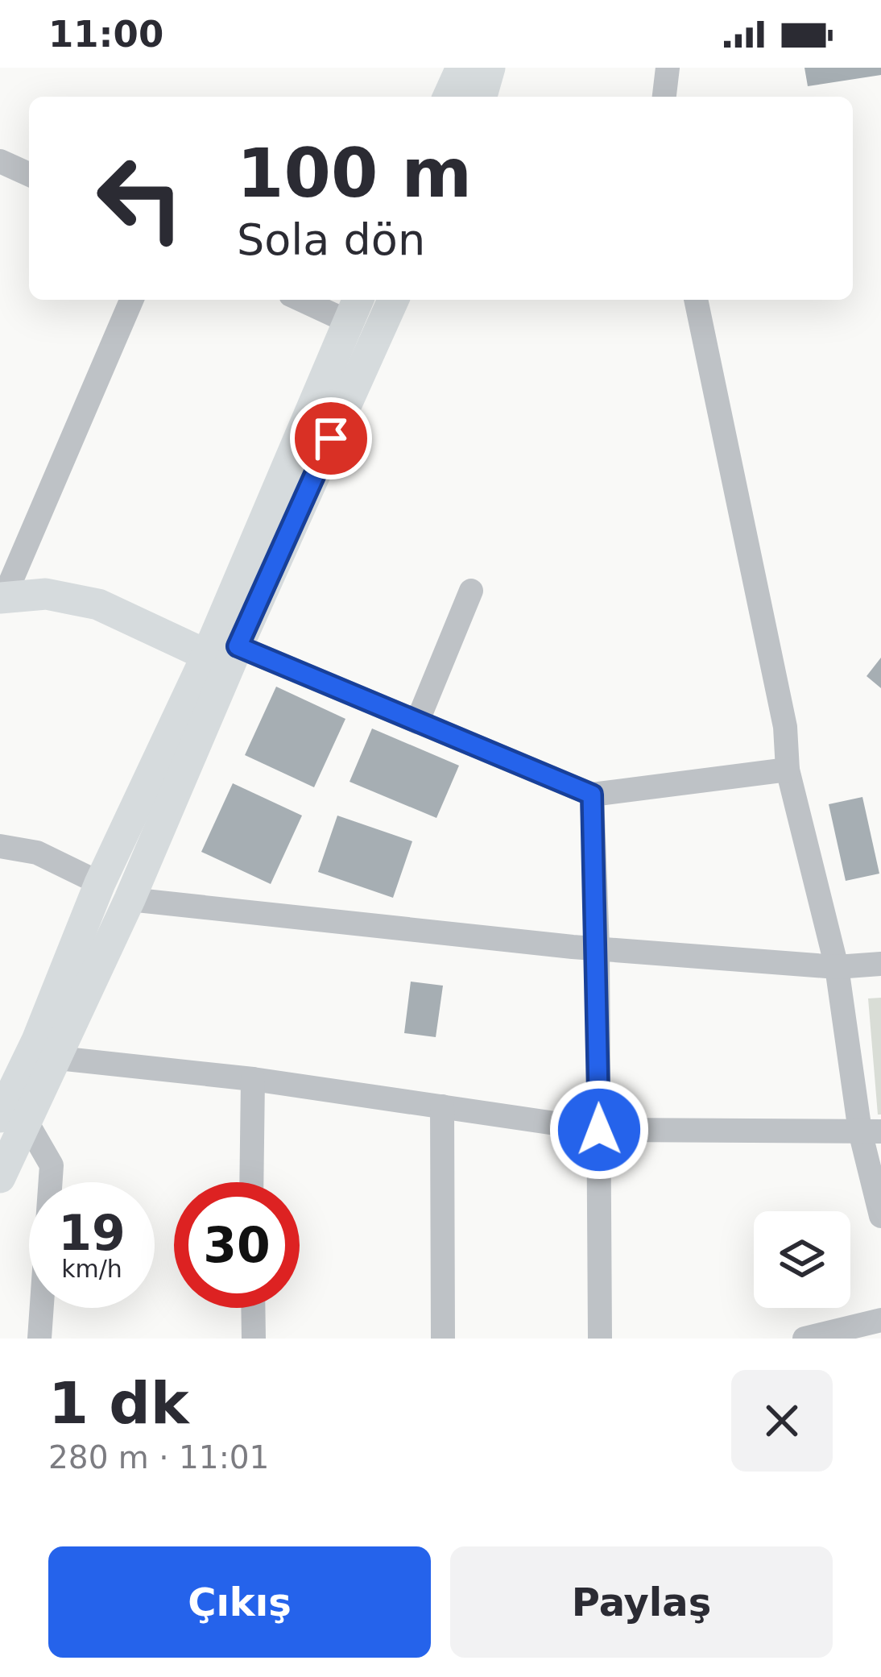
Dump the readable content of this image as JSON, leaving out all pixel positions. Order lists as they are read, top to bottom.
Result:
{
  "page": {
    "status": "11:00",
    "turn": ["100 m", "Sola dön"],
    "speed": "19 km/h",
    "limit": "30",
    "heading": ["1 dk", "280 m · 11:01"],
    "buttons": ["Çıkış", "Paylaş"]
  }
}
